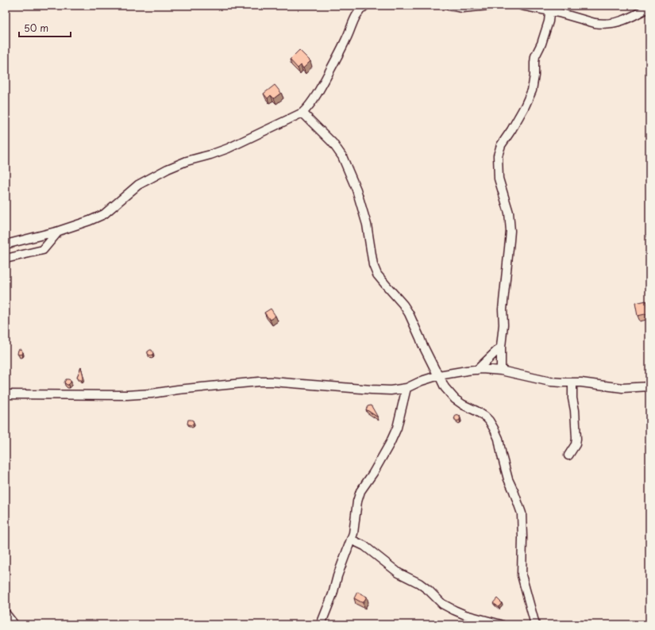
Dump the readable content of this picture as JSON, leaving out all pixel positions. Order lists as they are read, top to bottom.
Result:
{
  "scale_bar": "50 m"
}
